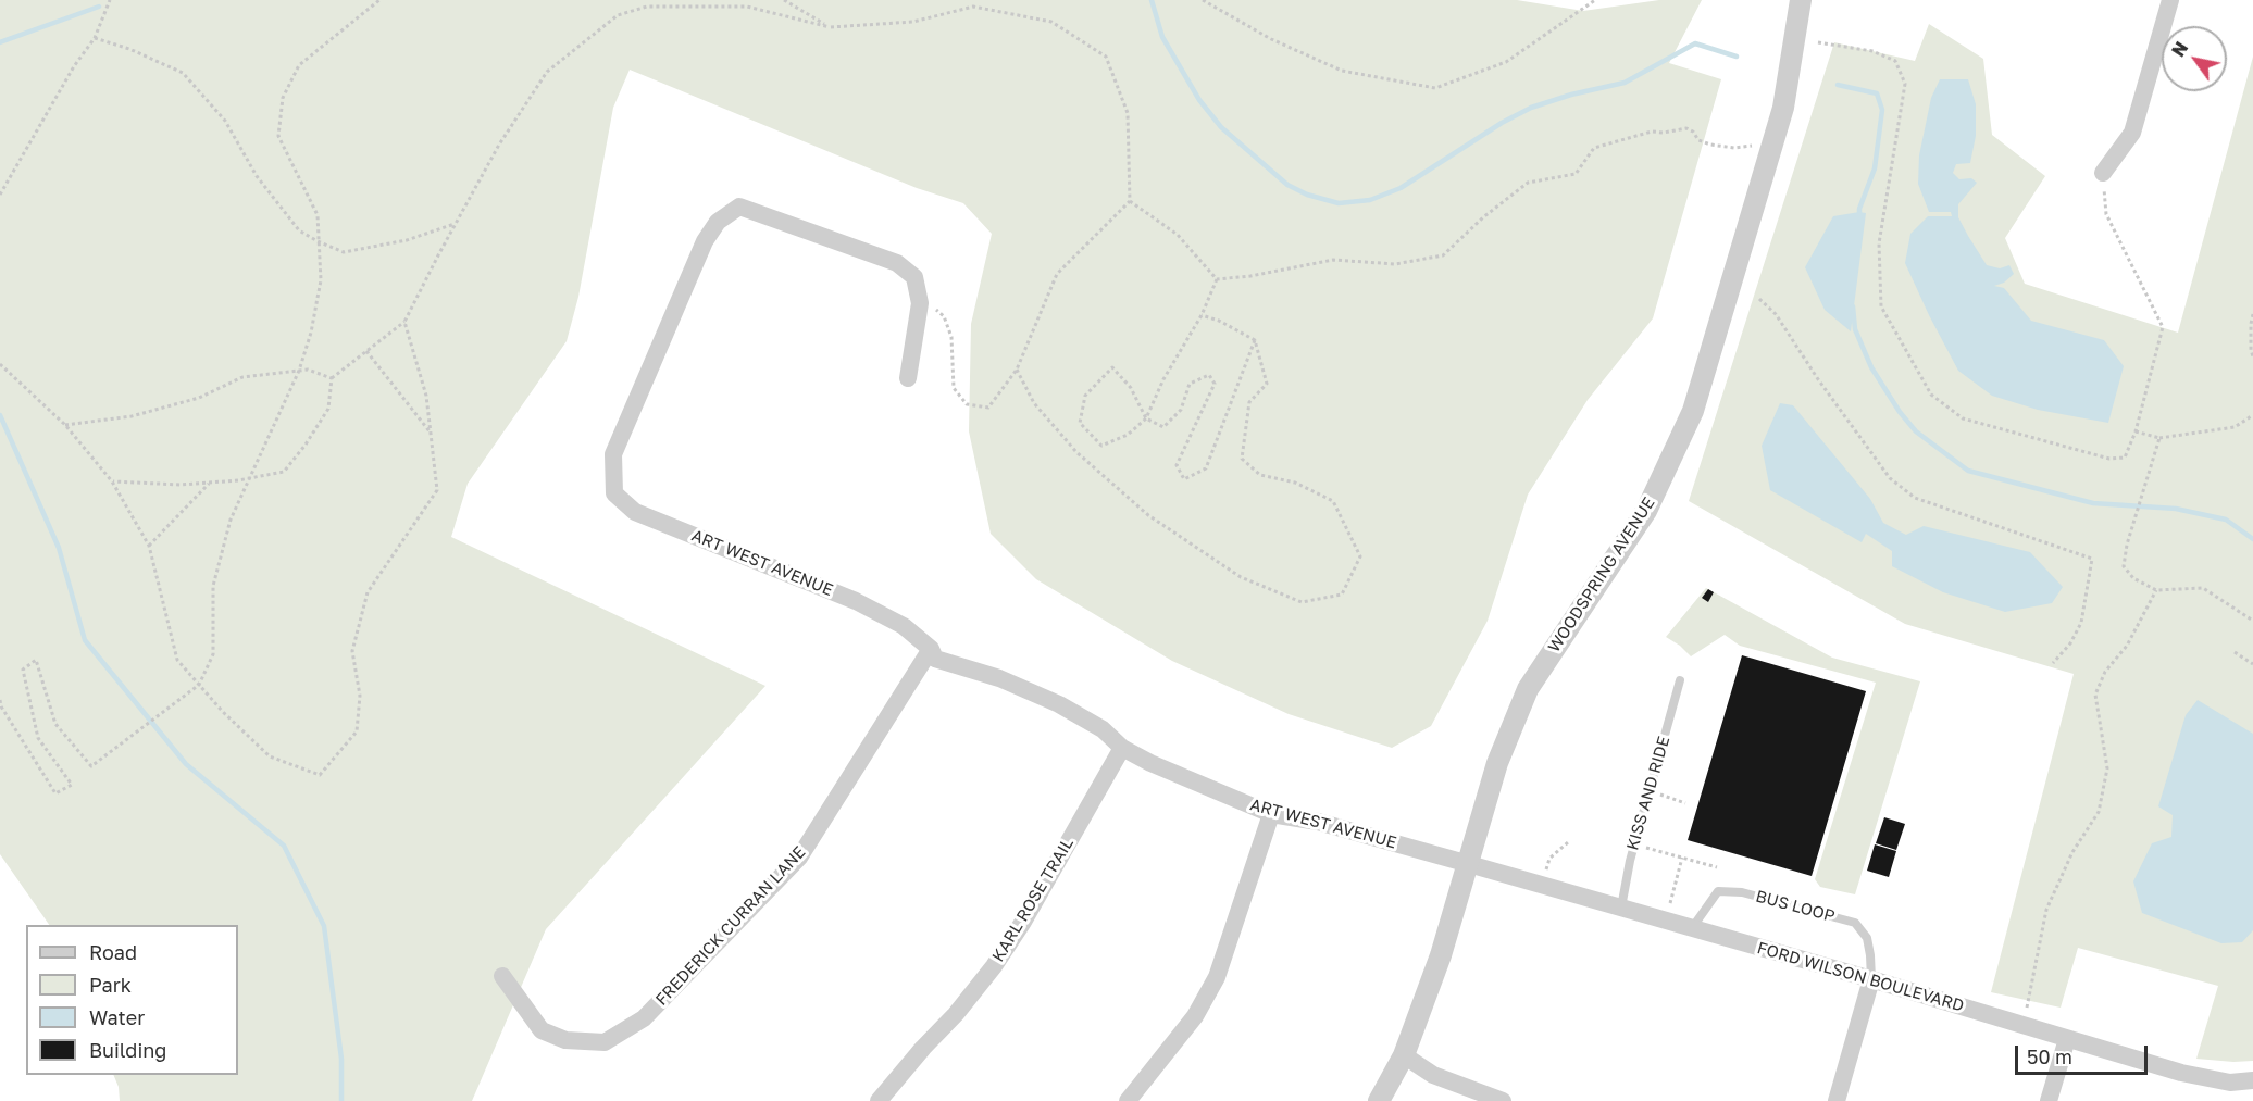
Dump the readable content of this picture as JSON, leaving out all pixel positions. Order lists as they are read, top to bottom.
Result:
{
  "streets": {
    "street": [
      "ART WEST AVENUE",
      "WOODSPRING AVENUE",
      "KARL ROSE TRAIL",
      "FREDERICK CURRAN LANE",
      "FORD WILSON BOULEVARD"
    ],
    "lane": ["KISS AND RIDE", "BUS LOOP"]
  },
  "crossings": [
    ["ART WEST AVENUE", "WOODSPRING AVENUE"],
    ["ART WEST AVENUE", "KARL ROSE TRAIL"],
    ["ART WEST AVENUE", "FREDERICK CURRAN LANE"],
    ["ART WEST AVENUE", "FORD WILSON BOULEVARD"],
    ["WOODSPRING AVENUE", "FORD WILSON BOULEVARD"],
    ["KISS AND RIDE", "FORD WILSON BOULEVARD"],
    ["BUS LOOP", "FORD WILSON BOULEVARD"]
  ],
  "legend": [
    "Road",
    "Park",
    "Water",
    "Building"
  ],
  "scale_bar": "50 m",
  "north": "top left"
}
